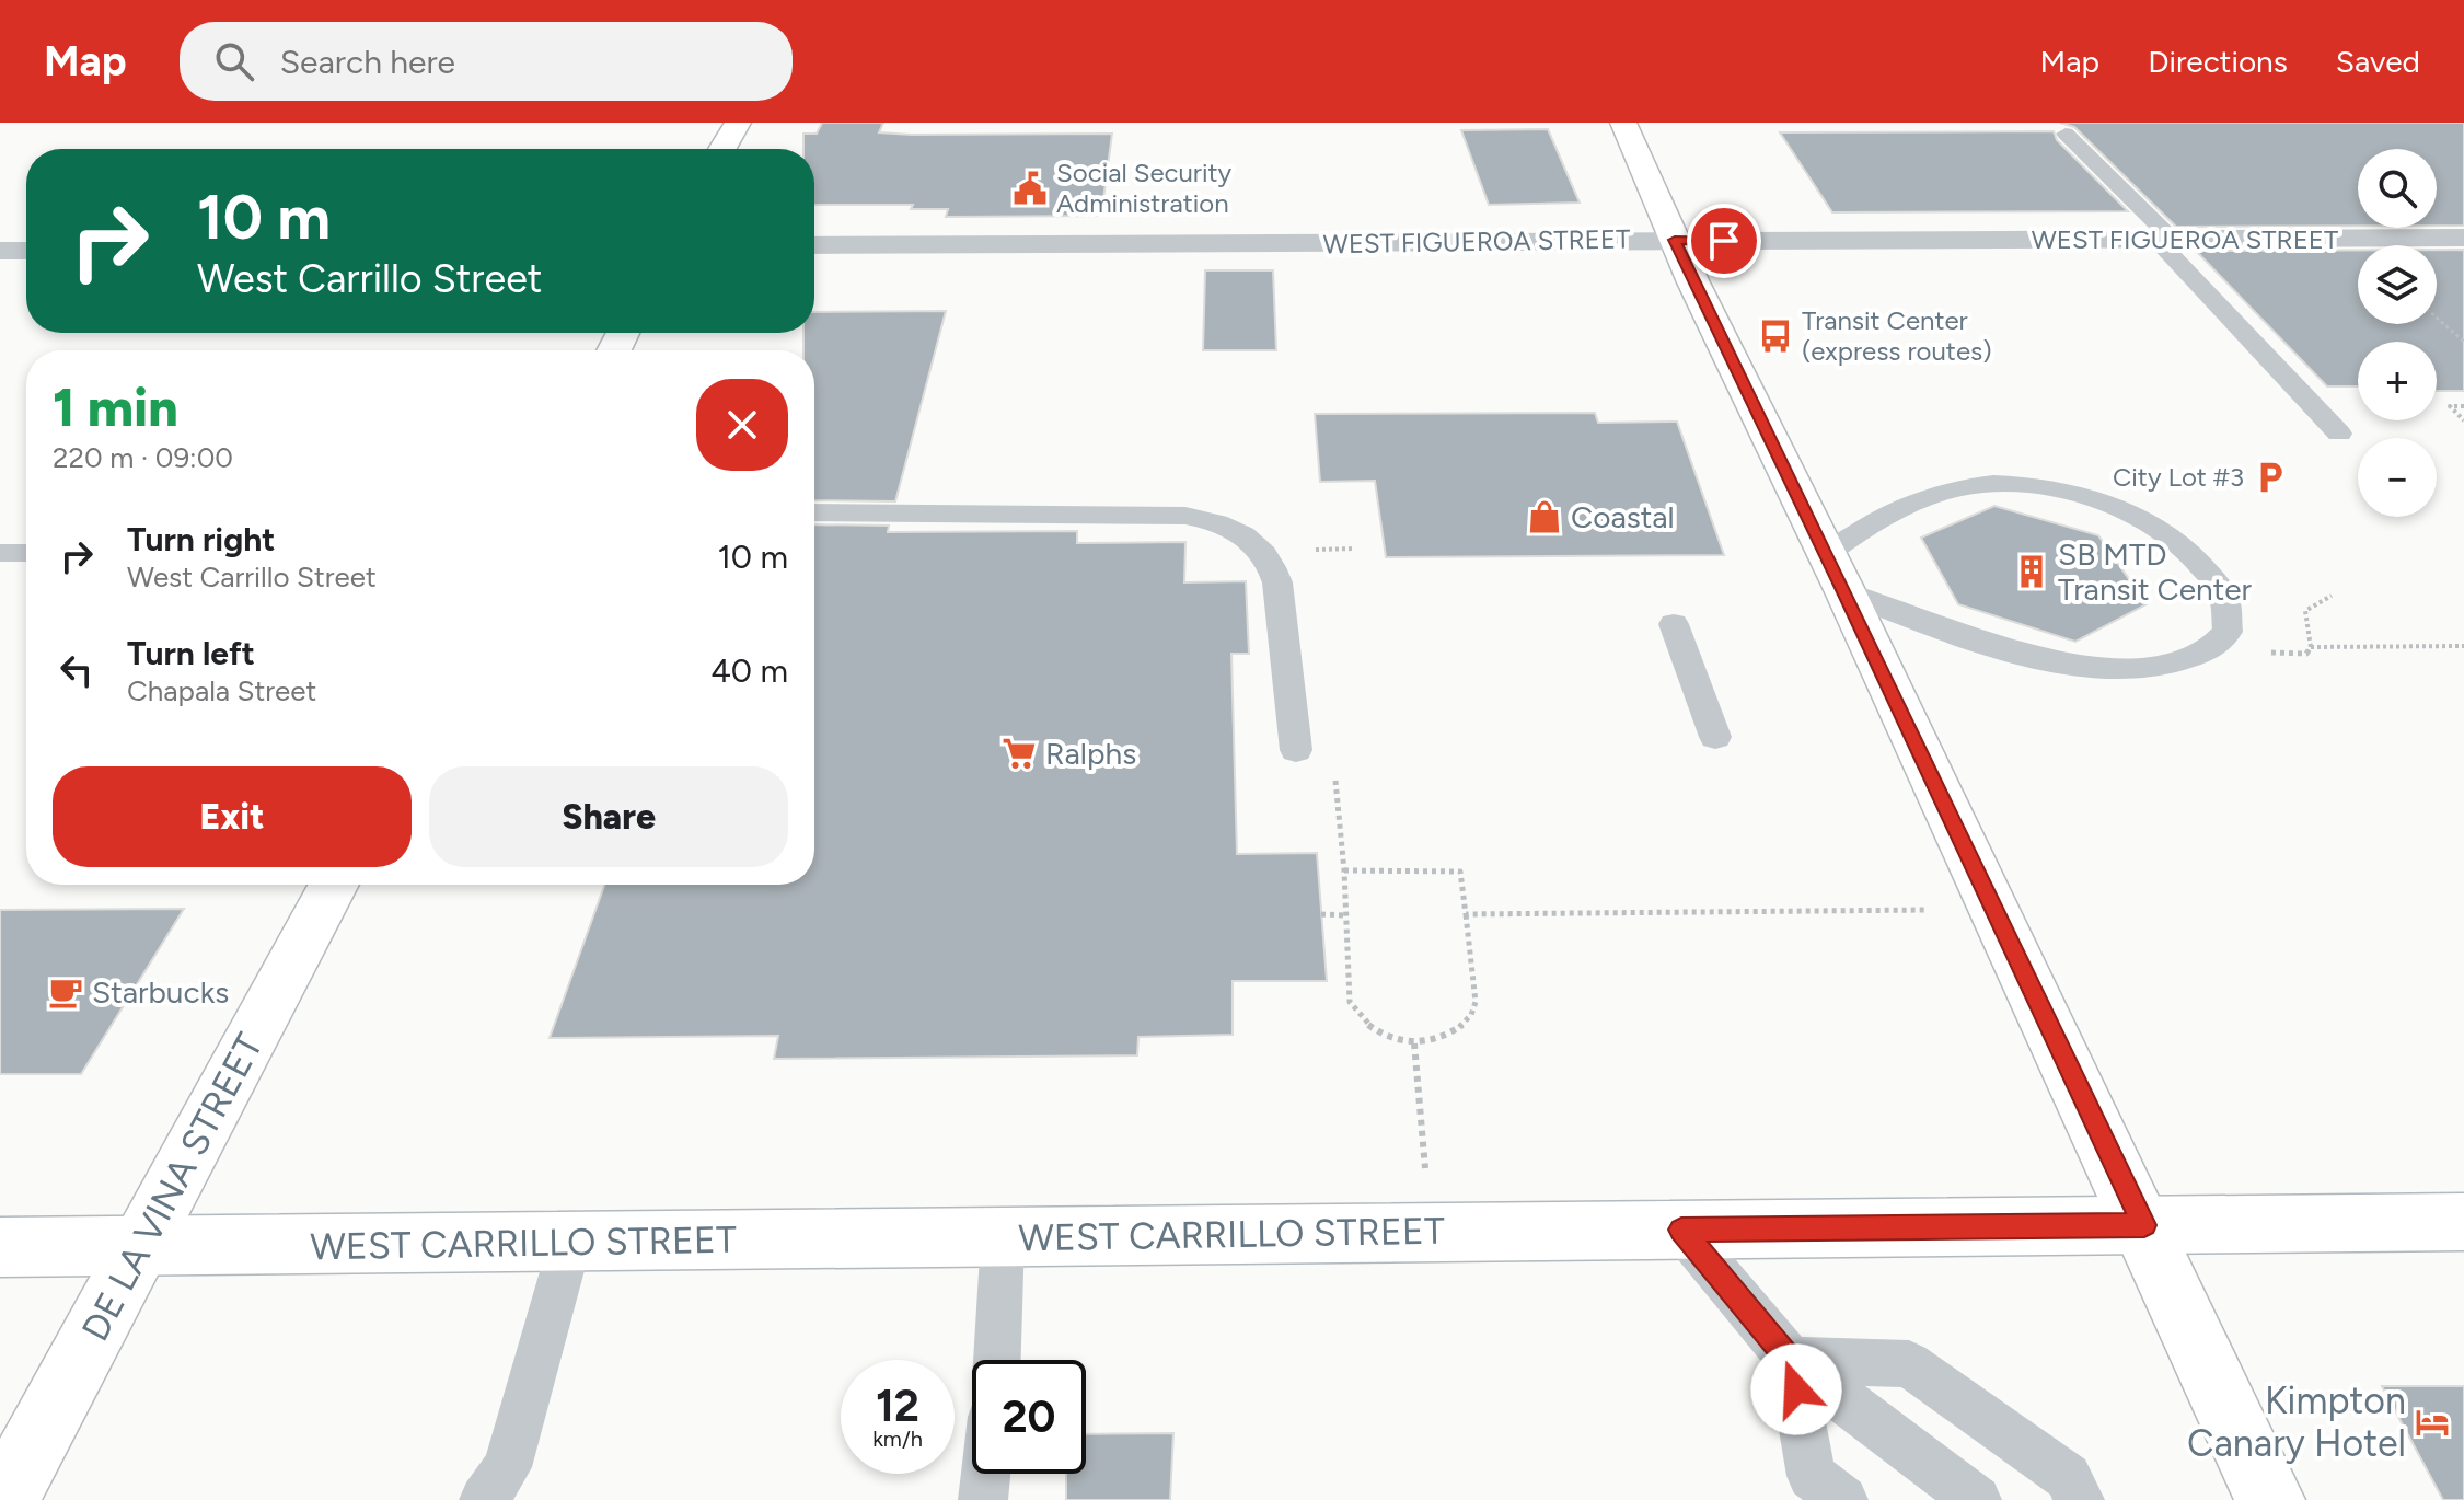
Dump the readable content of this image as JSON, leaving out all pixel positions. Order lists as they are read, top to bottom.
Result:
{
  "streets": {
    "main road": ["DE LA VINA STREET", "WEST CARRILLO STREET"],
    "street": ["WEST FIGUEROA STREET"]
  },
  "crossings": [
    ["DE LA VINA STREET", "WEST CARRILLO STREET"]
  ],
  "places": {
    "public building": ["Social Security Administration"],
    "bus stop": ["Transit Center (express routes)"],
    "parking": ["City Lot #3"],
    "shop": ["Coastal"],
    "building": ["SB MTD Transit Center"],
    "supermarket": ["Ralphs"],
    "cafe": ["Starbucks"],
    "hotel": ["Kimpton Canary Hotel"]
  },
  "page": {
    "header": "Map",
    "search": "Search here",
    "nav": ["Map", "Directions", "Saved"],
    "map_buttons": ["+", "−"],
    "turn": ["10 m", "West Carrillo Street"],
    "heading": ["1 min", "220 m · 09:00"],
    "list": [
      {
        "name": "Turn right",
        "note": "West Carrillo Street",
        "value": "10 m"
      },
      {
        "name": "Turn left",
        "note": "Chapala Street",
        "value": "40 m"
      }
    ],
    "buttons": ["Exit", "Share"],
    "speed": "12 km/h",
    "limit": "20"
  }
}
